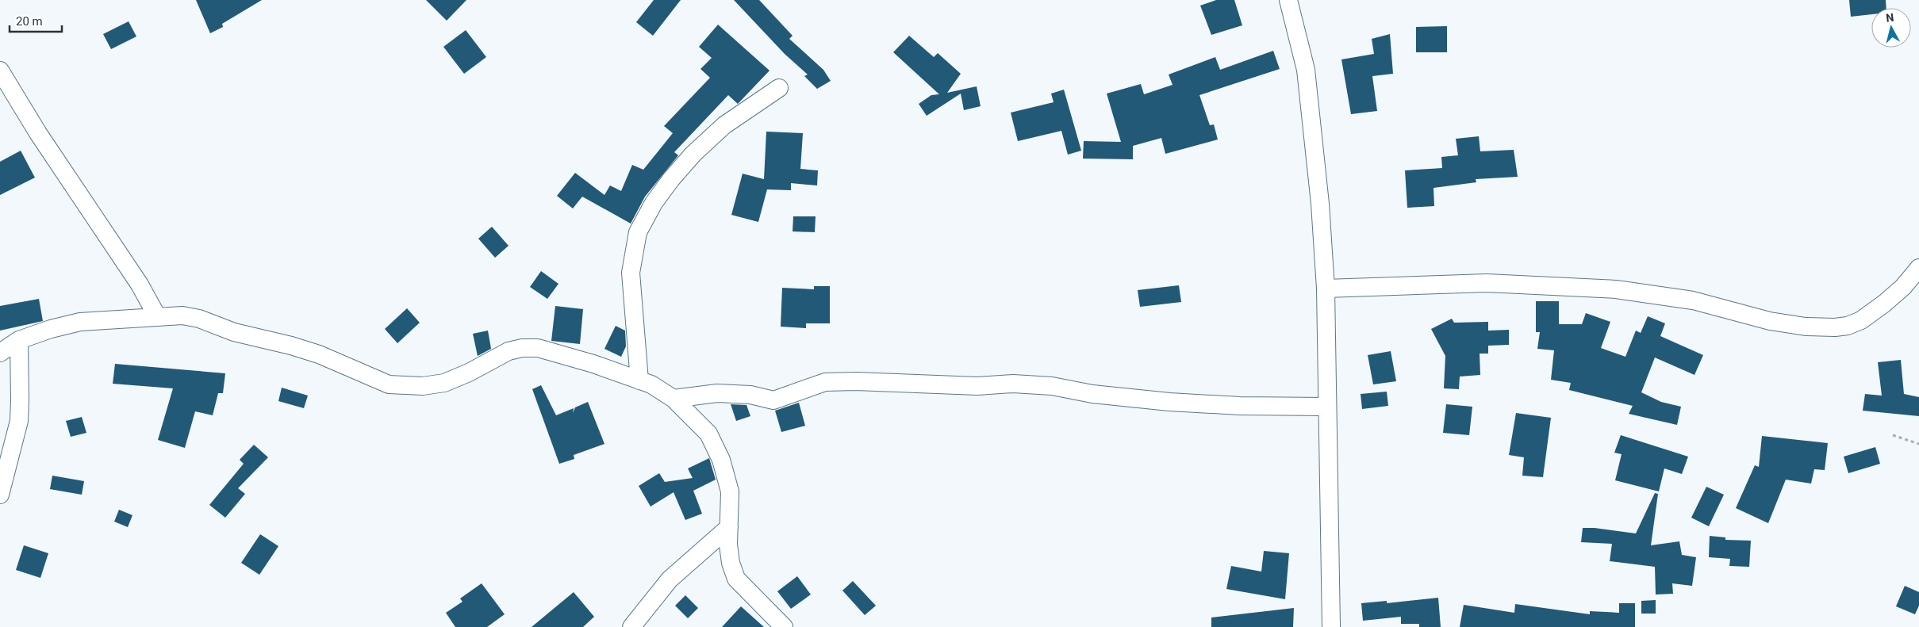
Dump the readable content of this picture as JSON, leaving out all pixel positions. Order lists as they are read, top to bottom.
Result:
{
  "scale_bar": "20 m",
  "north": "top"
}
